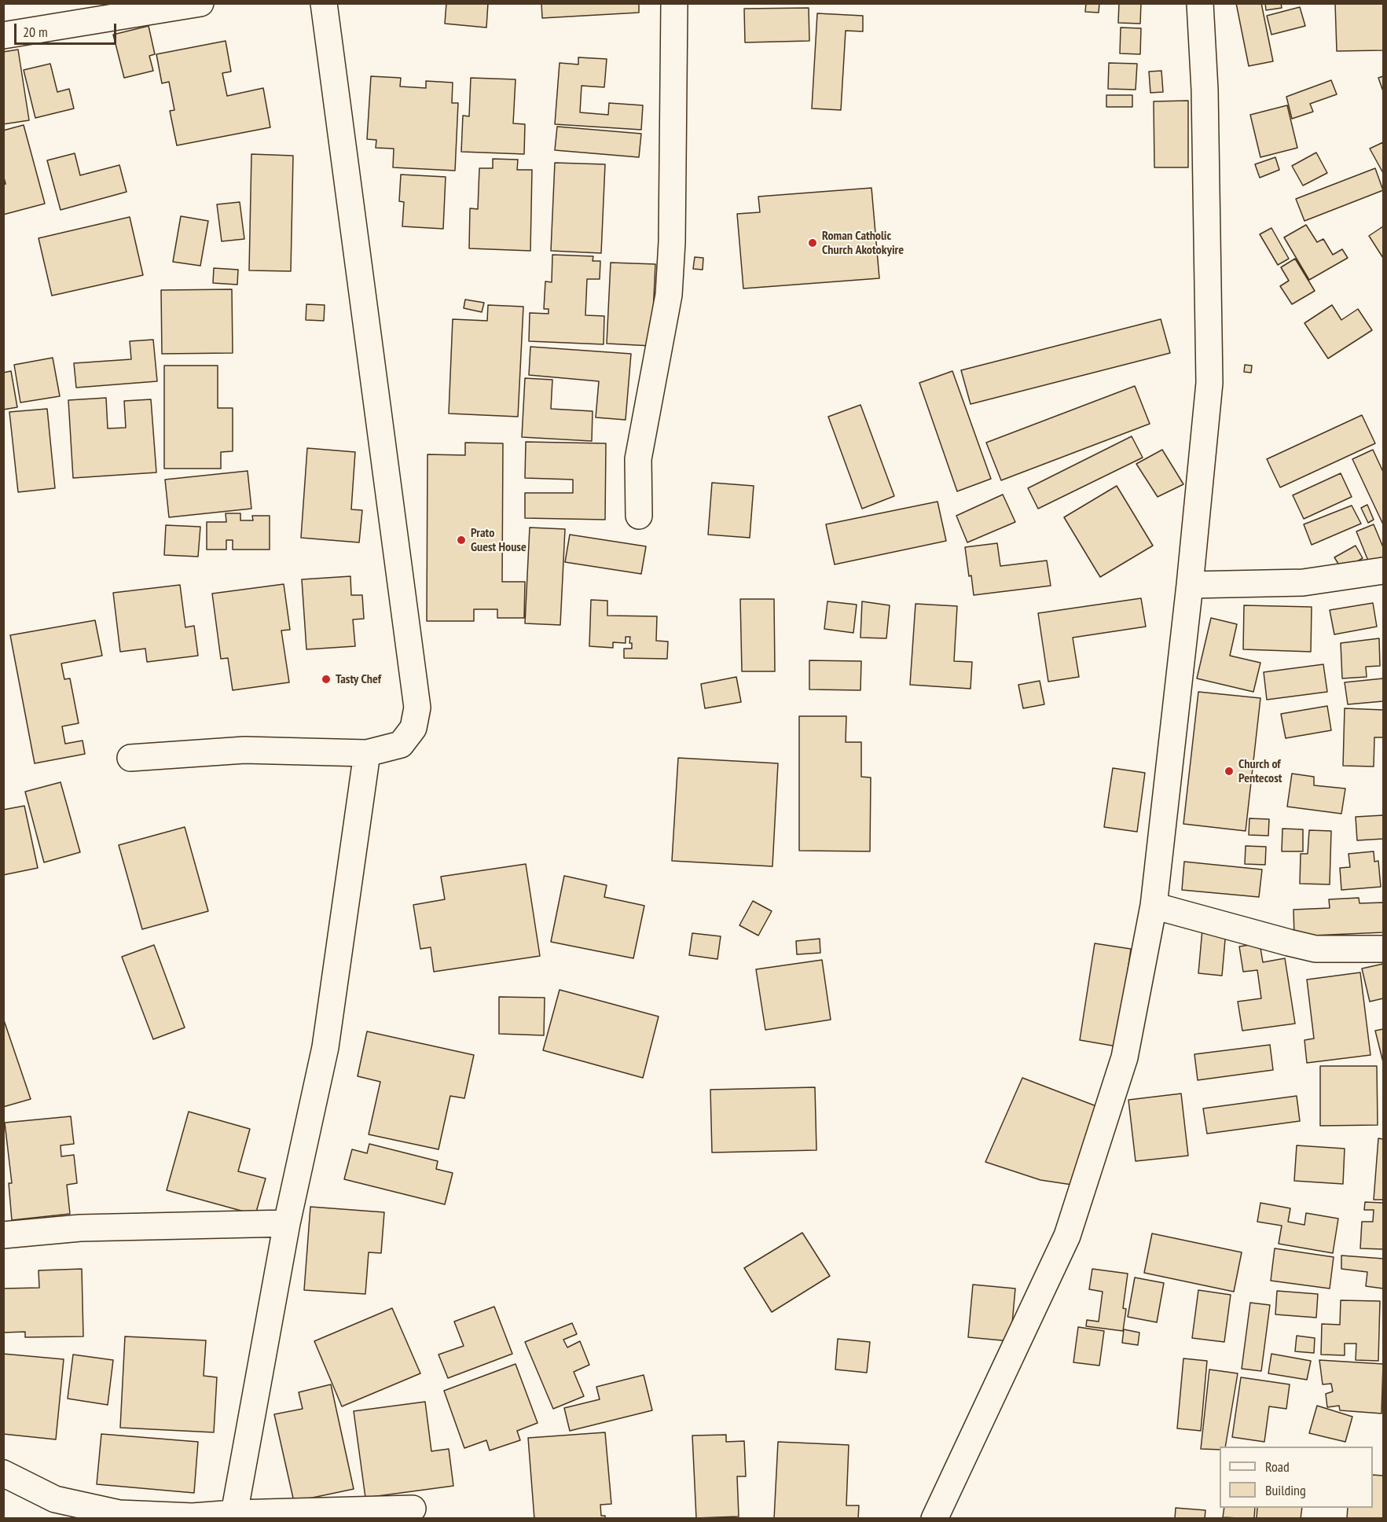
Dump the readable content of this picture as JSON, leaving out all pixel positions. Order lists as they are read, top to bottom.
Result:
{
  "places": [
    "Roman Catholic Church Akotokyire",
    "Prato Guest House",
    "Tasty Chef",
    "Church of Pentecost"
  ],
  "legend": ["Road", "Building"],
  "scale_bar": "20 m"
}
